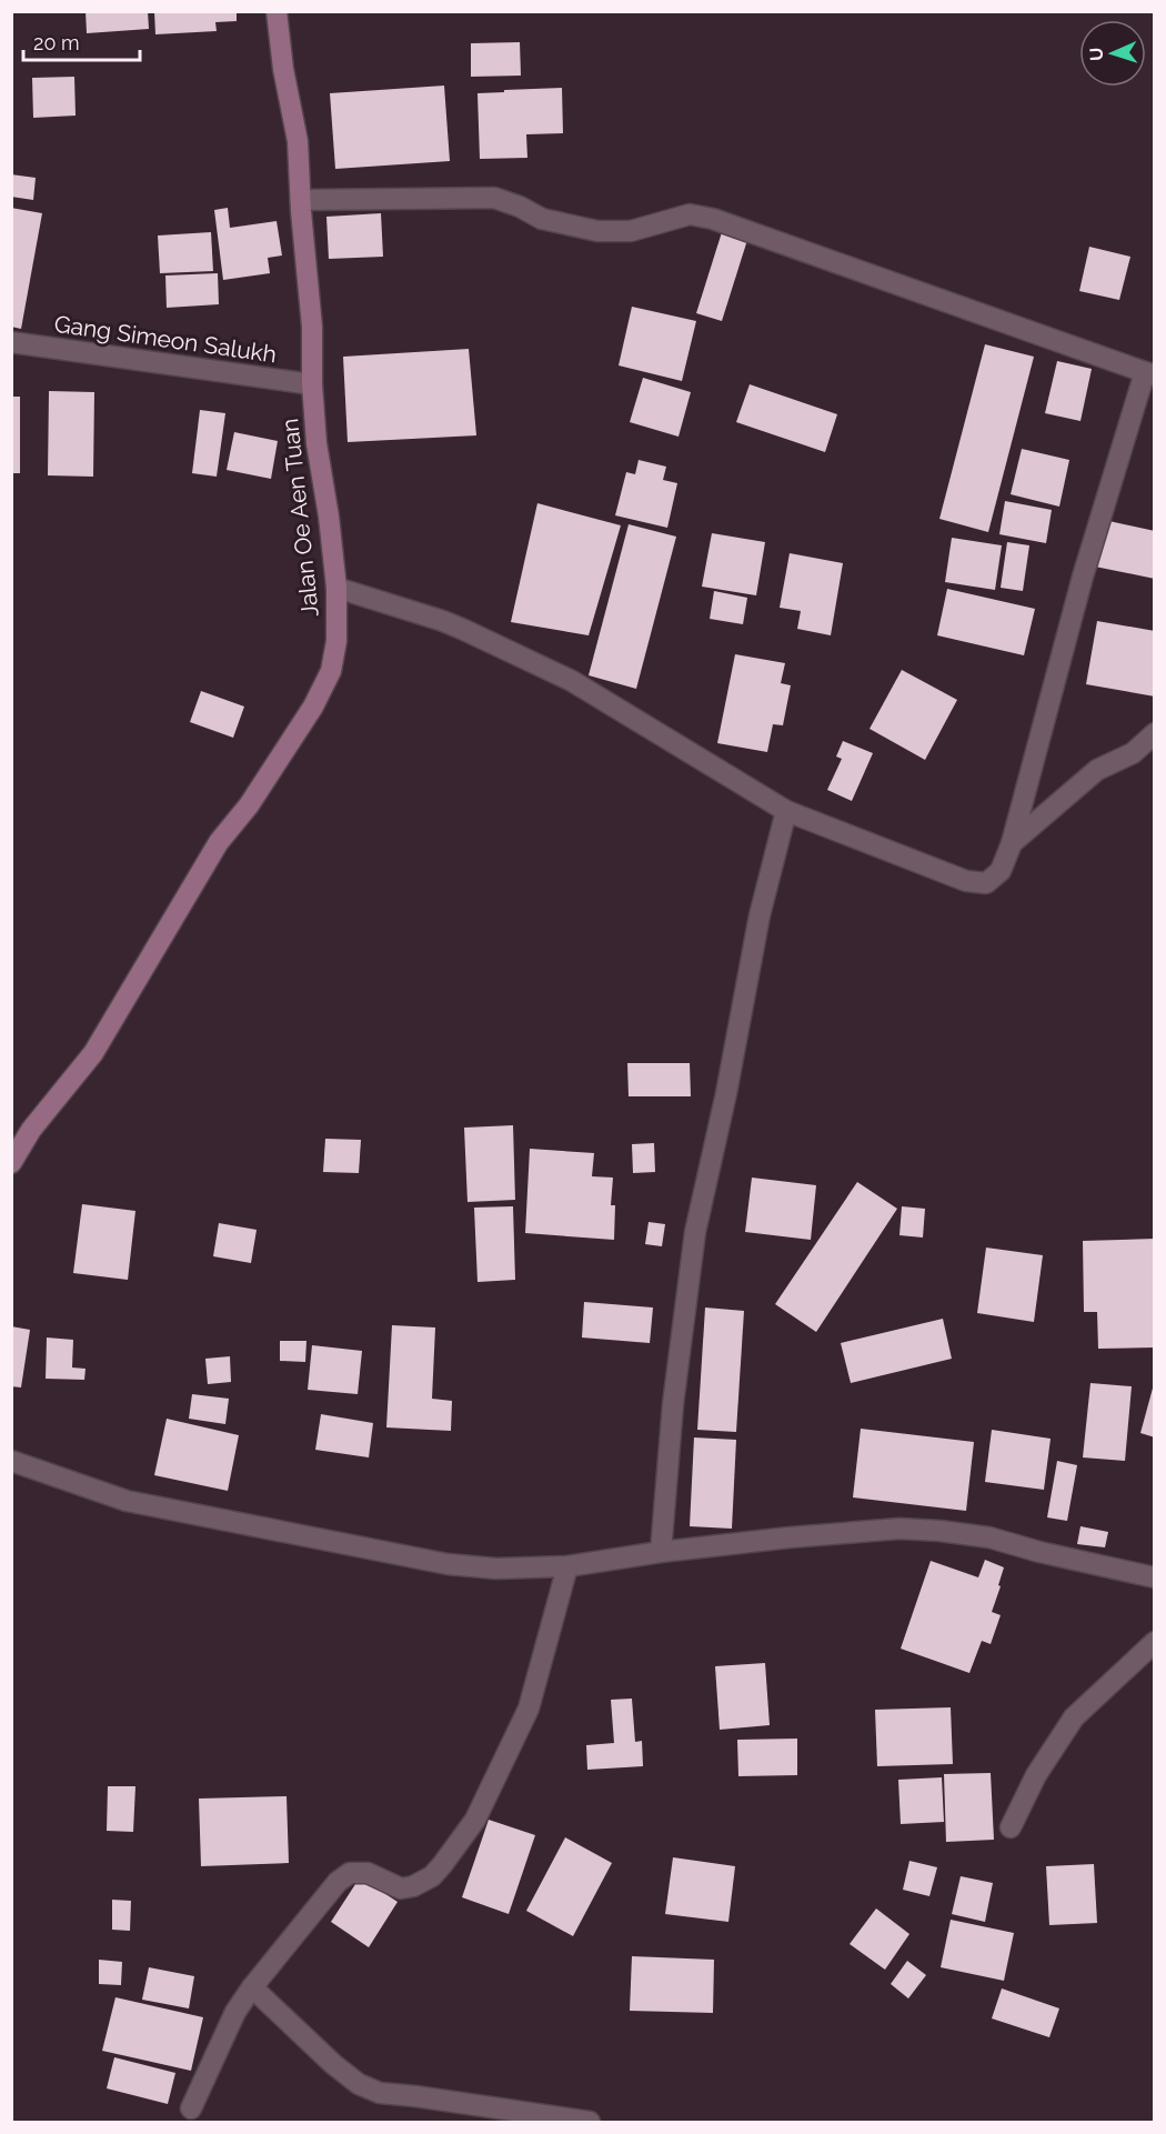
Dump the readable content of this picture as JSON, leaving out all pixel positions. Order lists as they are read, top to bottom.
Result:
{
  "streets": {
    "street": ["Gang Simeon Salukh", "Jalan Oe Aen Tuan"]
  },
  "crossings": [
    ["Gang Simeon Salukh", "Jalan Oe Aen Tuan"]
  ],
  "scale_bar": "20 m",
  "north": "left"
}
